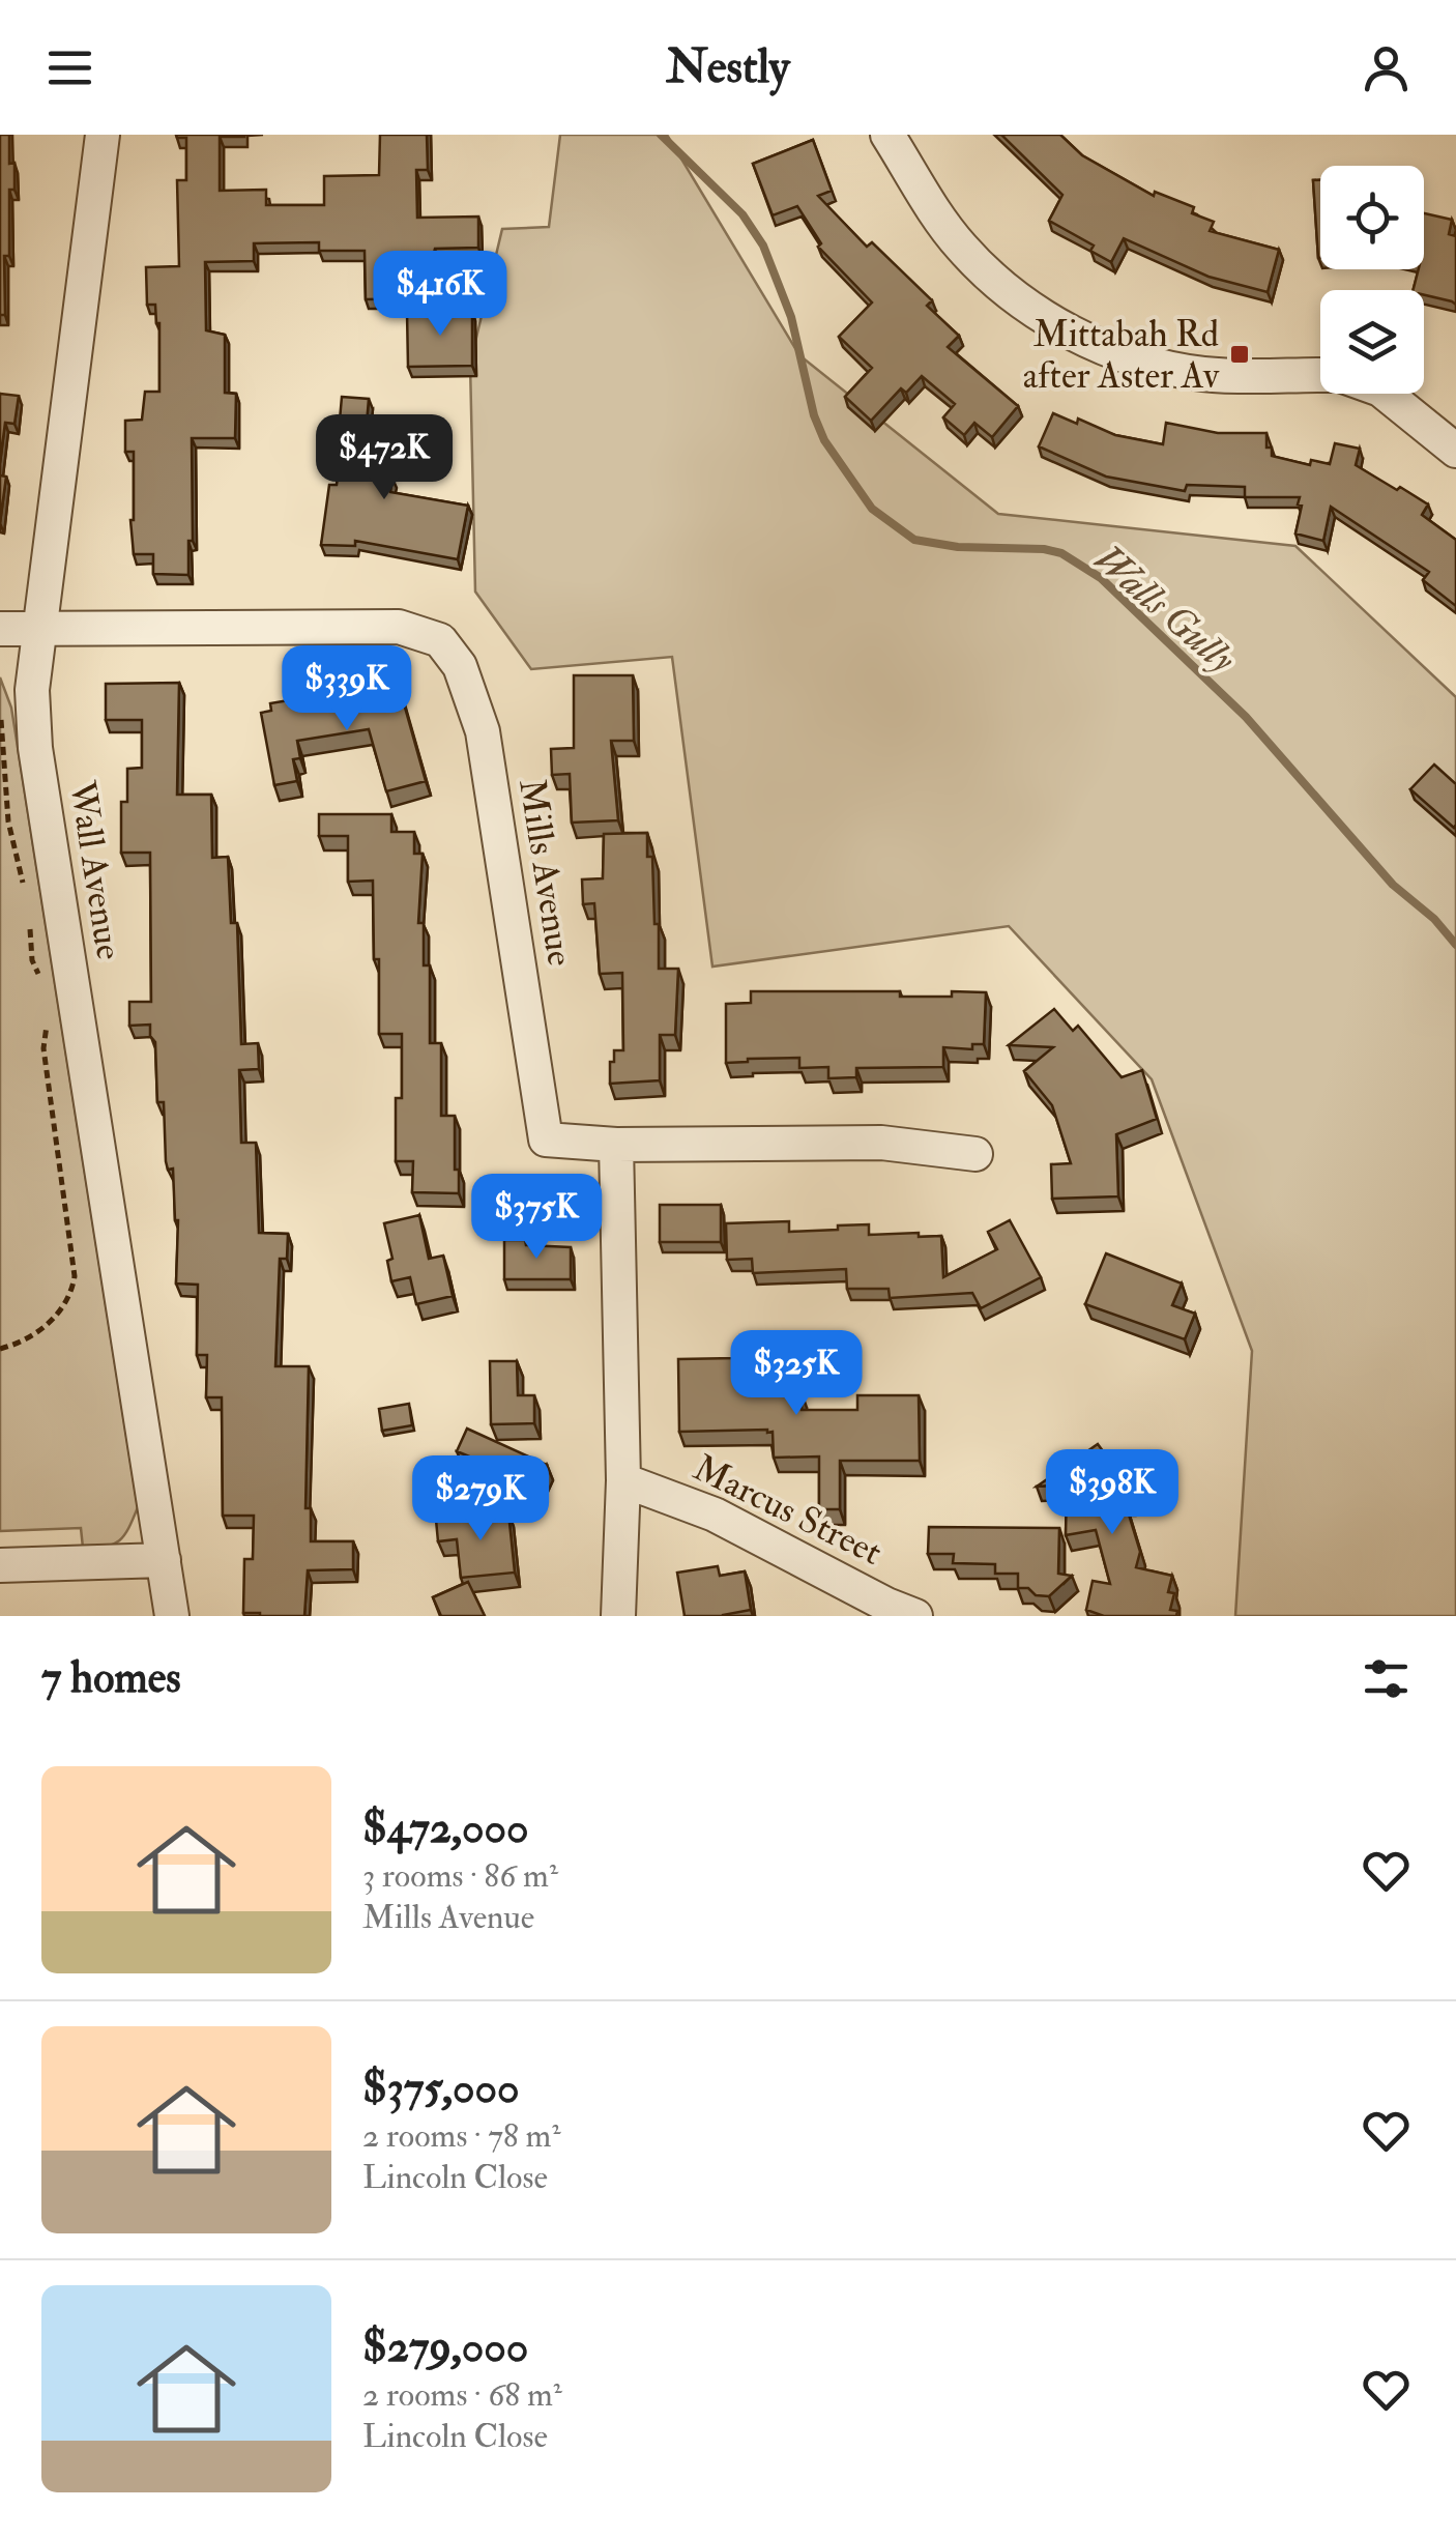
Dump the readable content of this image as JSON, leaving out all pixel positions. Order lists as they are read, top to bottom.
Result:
{
  "streets": {
    "street": ["Wall Avenue", "Mills Avenue", "Marcus Street"]
  },
  "crossings": [
    ["Wall Avenue", "Mills Avenue"]
  ],
  "water": ["Walls Gully"],
  "places": {
    "transit": ["Mittabah Rd after Aster Av"]
  },
  "page": {
    "header": "Nestly",
    "price": [
      "$416K",
      "$472K",
      "$339K",
      "$375K",
      "$325K",
      "$398K",
      "$279K"
    ],
    "heading": "7 homes",
    "list": [
      {
        "name": "$472,000",
        "note": "3 rooms · 86 m² · Mills Avenue"
      },
      {
        "name": "$375,000",
        "note": "2 rooms · 78 m² · Lincoln Close"
      },
      {
        "name": "$279,000",
        "note": "2 rooms · 68 m² · Lincoln Close"
      }
    ]
  }
}
